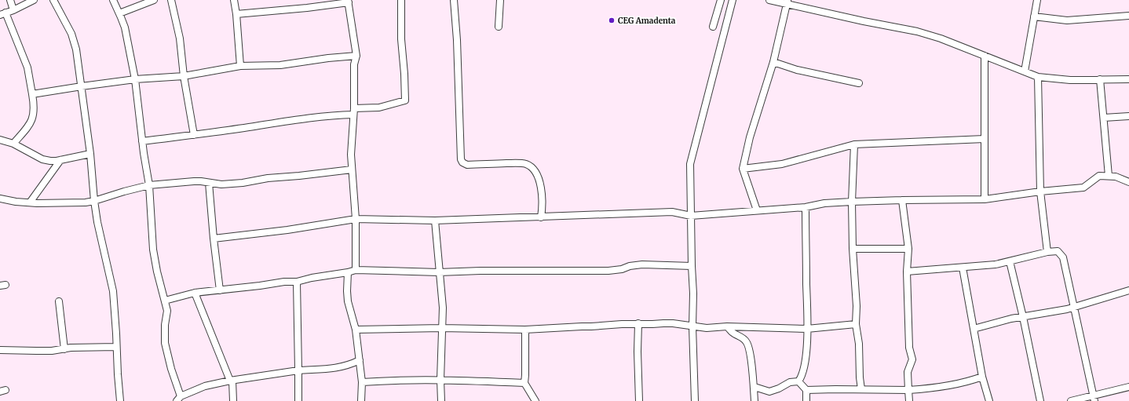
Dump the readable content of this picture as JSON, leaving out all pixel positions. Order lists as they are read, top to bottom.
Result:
{
  "places": ["CEG Amadenta"]
}
